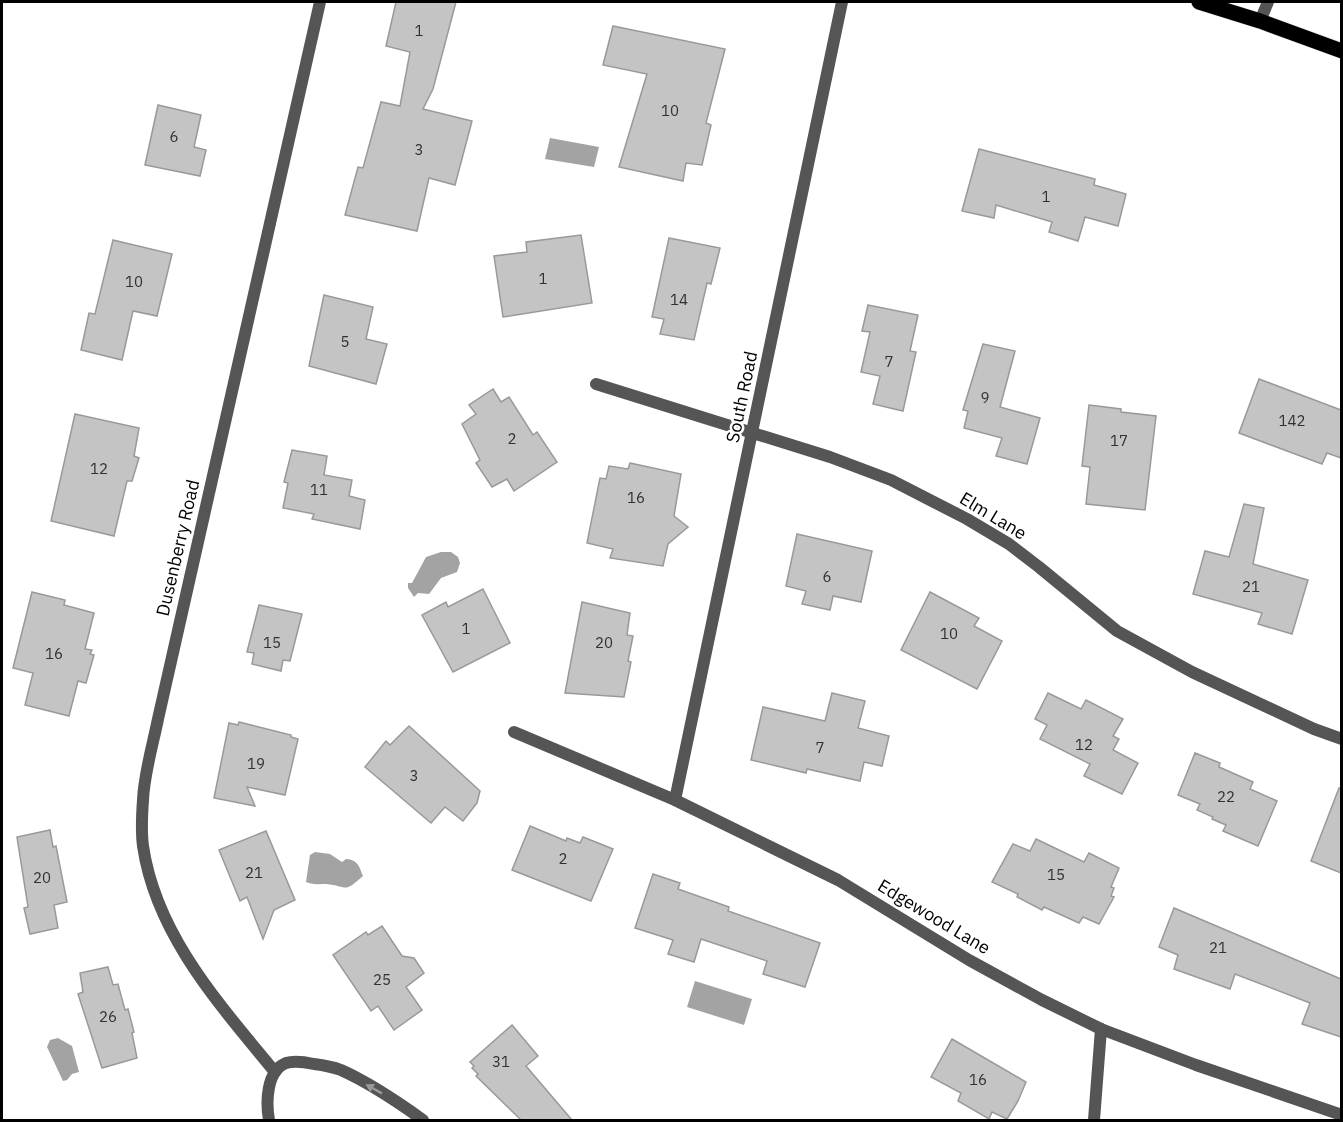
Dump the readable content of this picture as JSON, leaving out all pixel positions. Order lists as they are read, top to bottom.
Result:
{
  "streets": {
    "street": [
      "South Road",
      "Elm Lane",
      "Dusenberry Road",
      "Edgewood Lane"
    ]
  },
  "crossings": [
    ["South Road", "Elm Lane"],
    ["South Road", "Edgewood Lane"]
  ],
  "house_numbers": [
    "1",
    "10",
    "6",
    "3",
    "1",
    "1",
    "10",
    "14",
    "5",
    "7",
    "9",
    "142",
    "2",
    "17",
    "12",
    "11",
    "16",
    "6",
    "21",
    "1",
    "10",
    "15",
    "20",
    "16",
    "12",
    "7",
    "19",
    "3",
    "22",
    "2",
    "21",
    "15",
    "20",
    "21",
    "25",
    "26",
    "31",
    "16"
  ]
}
